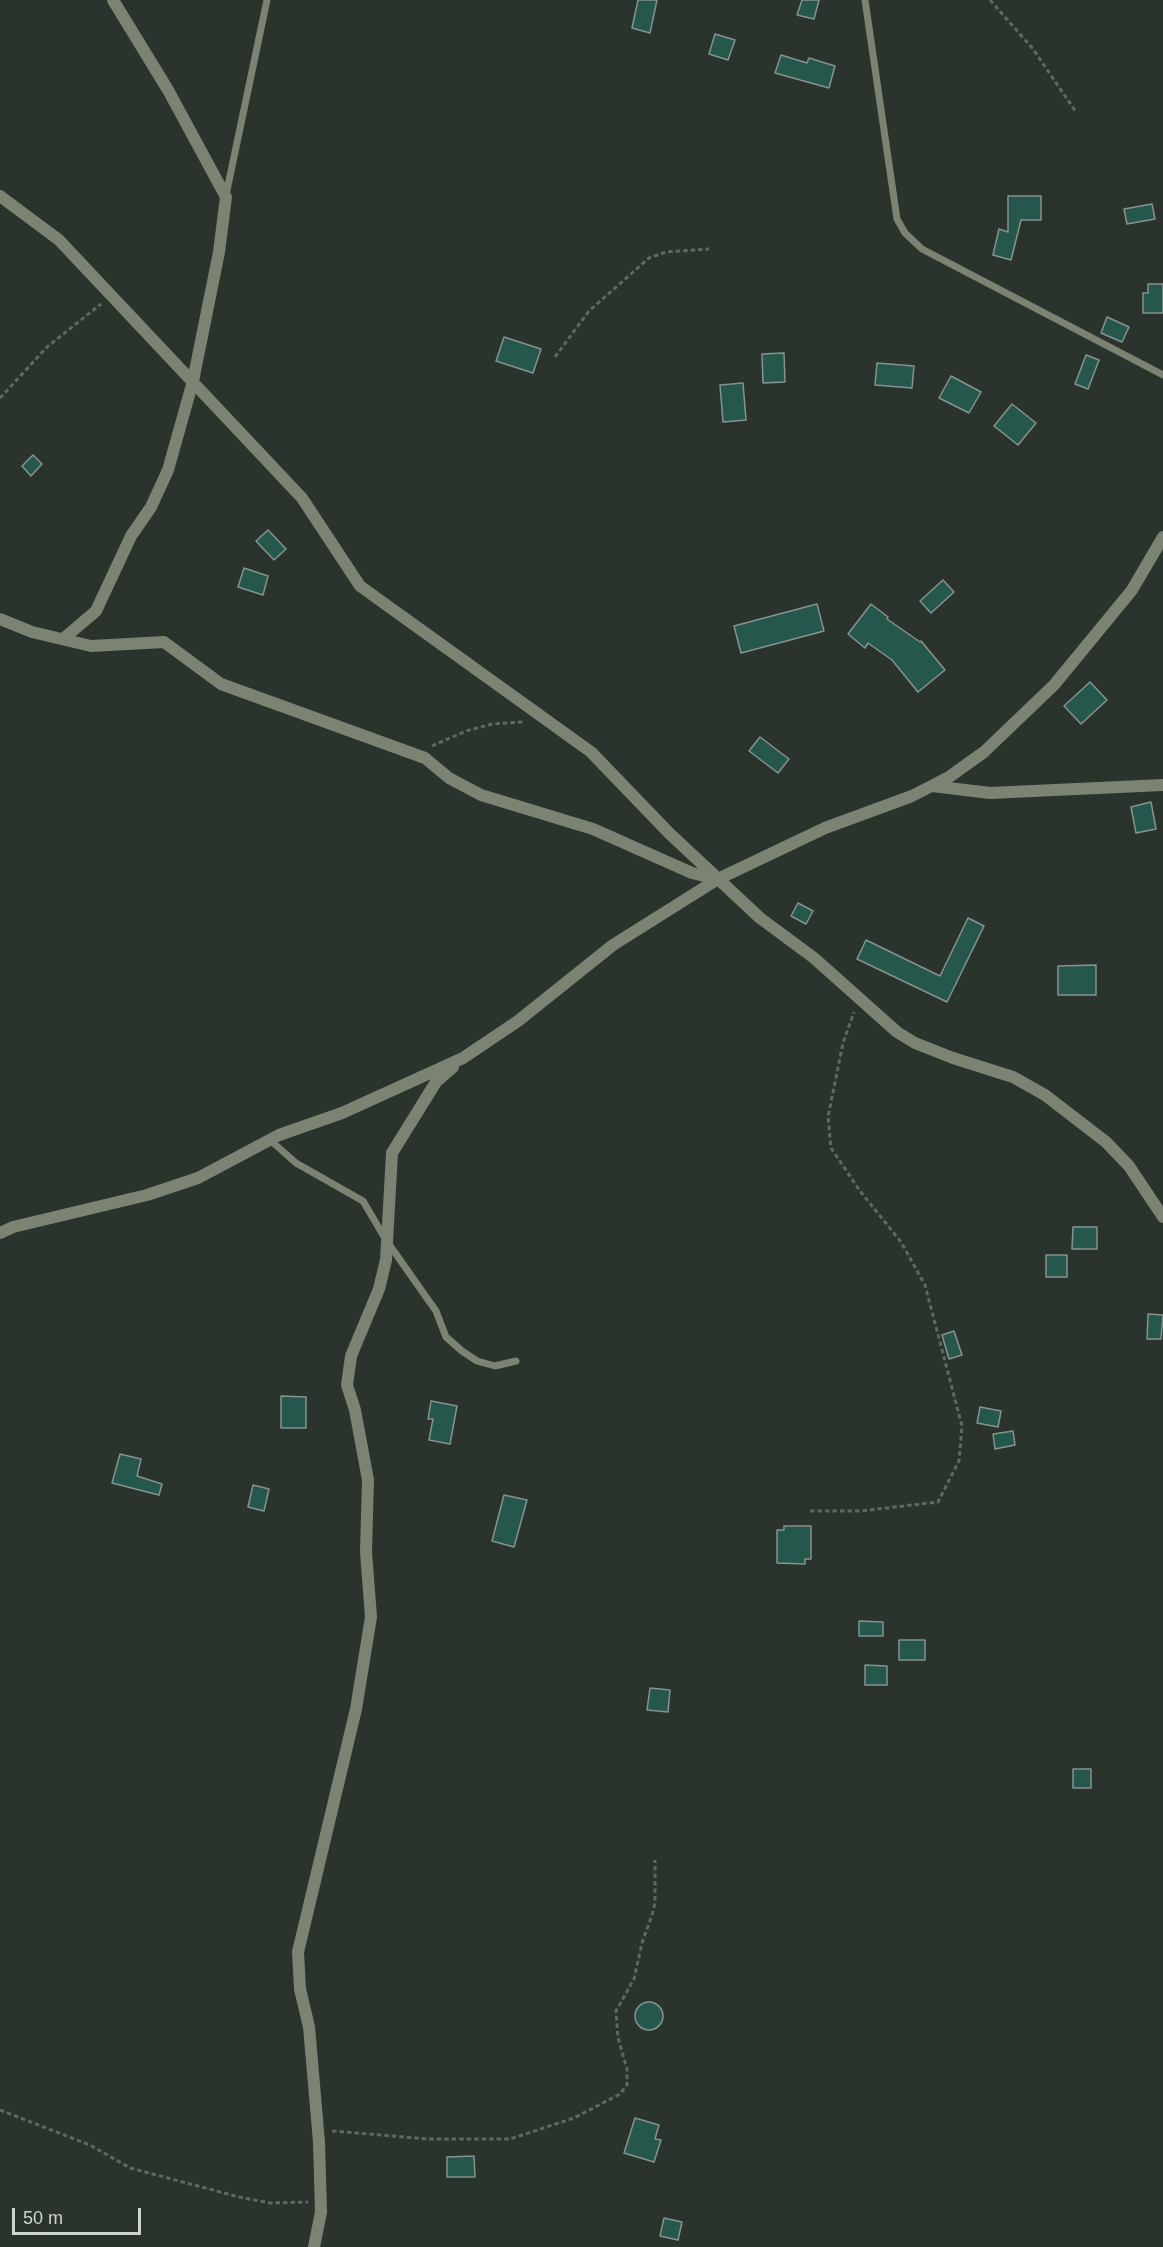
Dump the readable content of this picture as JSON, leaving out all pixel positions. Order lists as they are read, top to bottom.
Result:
{
  "scale_bar": "50 m"
}
